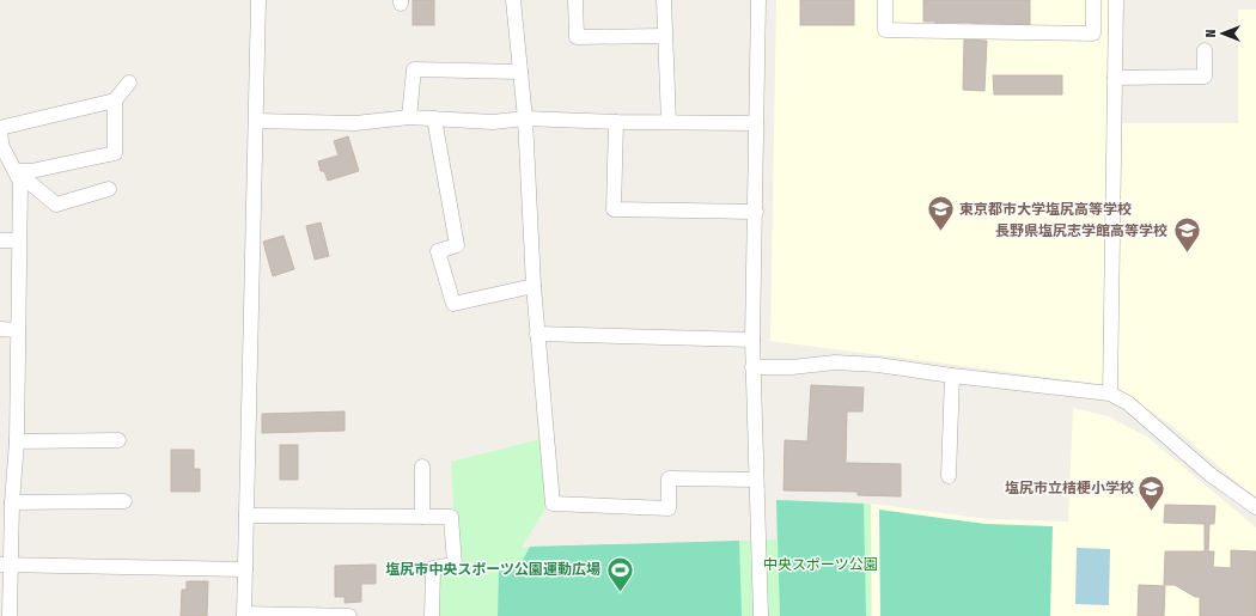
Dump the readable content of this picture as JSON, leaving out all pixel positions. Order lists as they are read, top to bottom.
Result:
{
  "parks": ["中央スポーツ公園"],
  "places": {
    "school or university": ["東京都市大学塩尻高等学校", "長野県塩尻志学館高等学校", "塩尻市立桔梗小学校"],
    "sports": ["塩尻市中央スポーツ公園運動広場"]
  },
  "north": "left"
}
